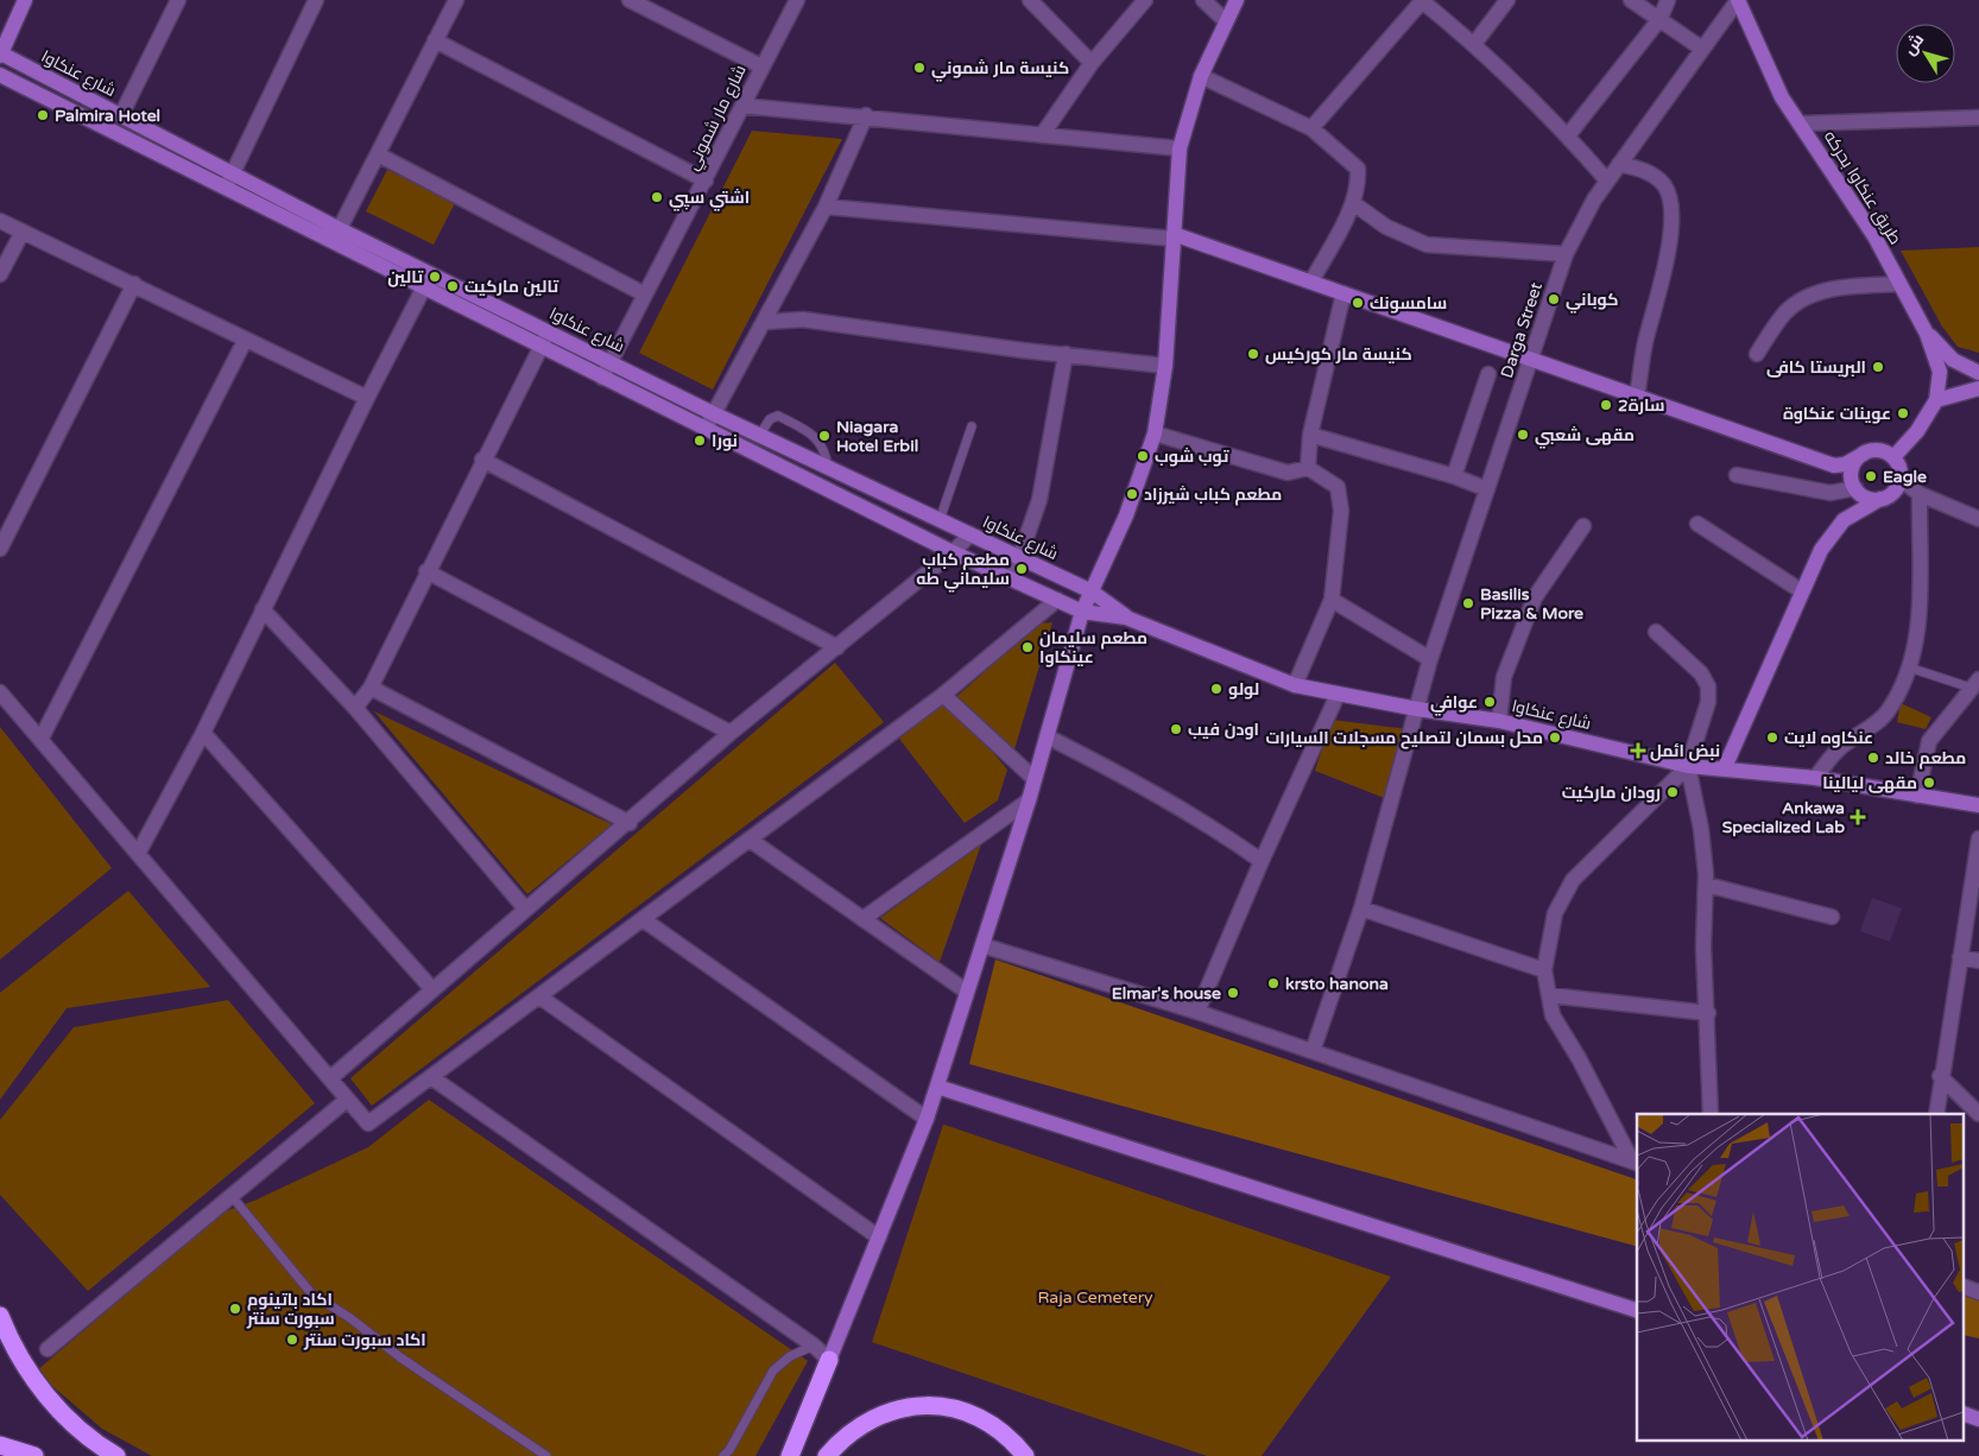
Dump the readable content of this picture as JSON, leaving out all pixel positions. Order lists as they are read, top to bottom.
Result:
{
  "streets": {
    "street": [
      "شارع عنكاوا",
      "شارع مار شموني",
      "طريق عنكاوا بحركه",
      "Darga Street"
    ]
  },
  "crossings": [
    ["شارع عنكاوا", "شارع مار شموني"],
    ["شارع عنكاوا", "Darga Street"],
    ["طريق عنكاوا بحركه", "Darga Street"]
  ],
  "parks": ["Raja Cemetery"],
  "places": {
    "other": [
      "كنيسة مار شموني",
      "Palmira Hotel",
      "اشتي سپي",
      "تالين",
      "تالين ماركيت",
      "كوباني",
      "سامسونك",
      "كنيسة مار كوركيس",
      "البریستا كافی",
      "سارة2",
      "عوينات عنكاوة",
      "مقهى شعبي",
      "Niagara Hotel Erbil",
      "نورا",
      "توب شوب",
      "Eagle",
      "مطعم كباب شيرزاد",
      "مطعم كباب سليماني طه",
      "Basilis Pizza & More",
      "مطعم سليمان عينكاوا",
      "لولو",
      "عوافي",
      "اودن فيب",
      "محل بسمان لتصليح مسجلات السيارات",
      "عنكاوه لايت",
      "مطعم خالد",
      "مقهى ليالينا",
      "رودان ماركيت",
      "krsto hanona",
      "Elmar's house",
      "اكاد باتينوم سبورت سنتر",
      "اکاد سبورت سنتر"
    ],
    "health": ["نبض ائمل", "Ankawa Specialized Lab"]
  },
  "north": "top left"
}
